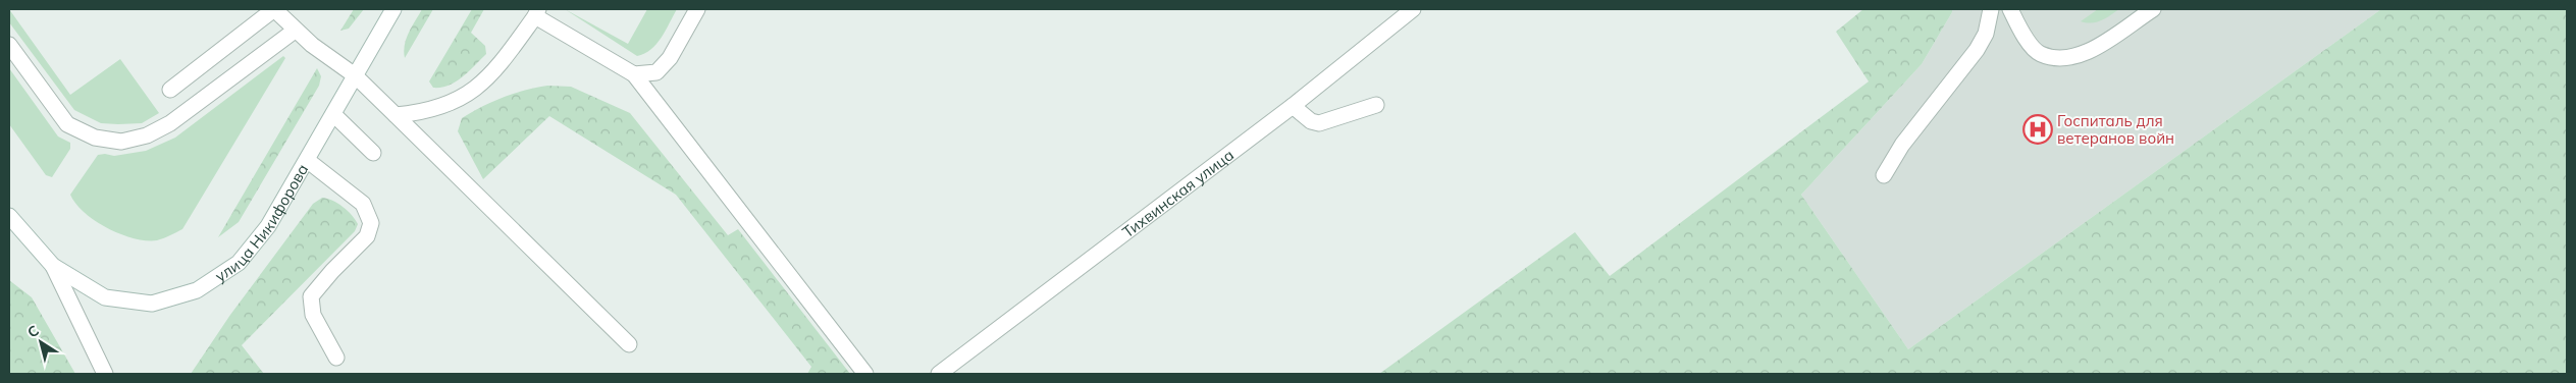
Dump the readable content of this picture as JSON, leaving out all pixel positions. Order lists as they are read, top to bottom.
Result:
{
  "streets": {
    "main road": ["Тихвинская улица", "улица Никифорова"]
  },
  "places": {
    "hospital": ["Госпиталь для ветеранов войн"]
  },
  "north": "top left"
}
